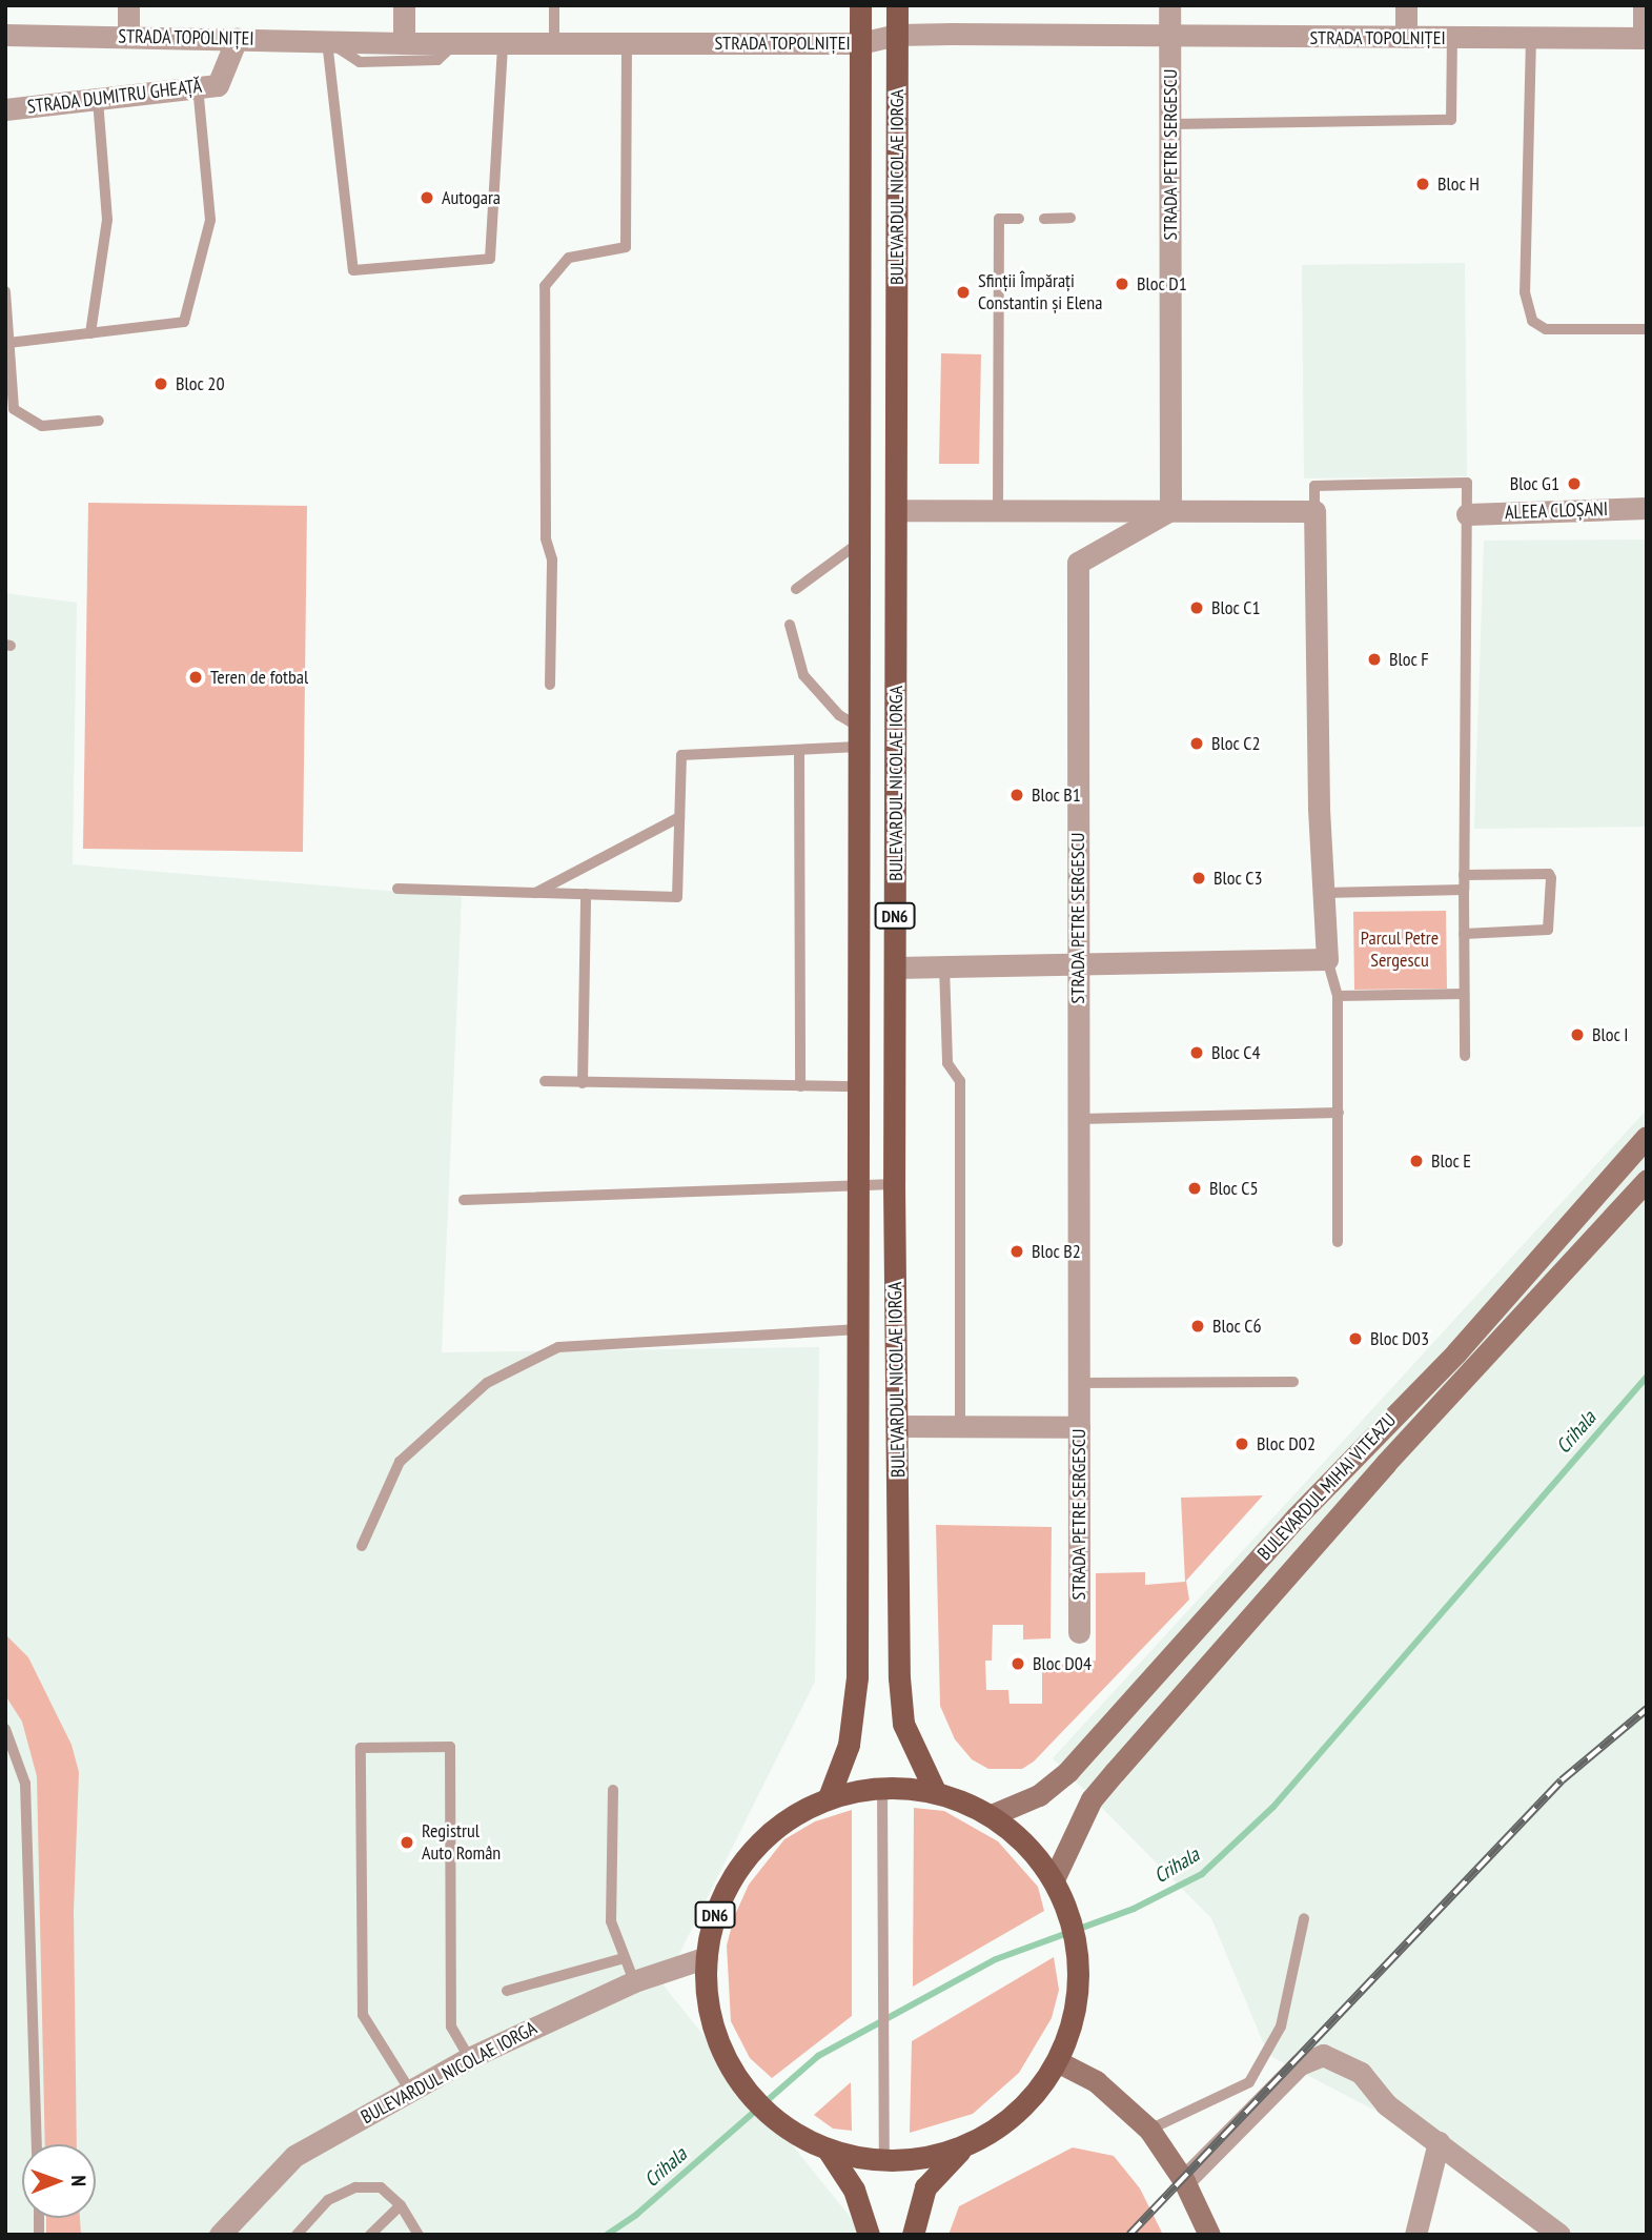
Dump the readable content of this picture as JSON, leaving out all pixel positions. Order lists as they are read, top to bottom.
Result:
{
  "streets": {
    "main road": ["BULEVARDUL NICOLAE IORGA", "DN6", "BULEVARDUL MIHAI VITEAZU"],
    "street": [
      "STRADA TOPOLNIȚEI",
      "STRADA DUMITRU GHEAȚĂ",
      "STRADA PETRE SERGESCU",
      "ALEEA CLOȘANI"
    ]
  },
  "crossings": [
    ["STRADA TOPOLNIȚEI", "STRADA DUMITRU GHEAȚĂ"],
    ["STRADA TOPOLNIȚEI", "STRADA PETRE SERGESCU"],
    ["STRADA TOPOLNIȚEI", "BULEVARDUL NICOLAE IORGA"],
    ["STRADA TOPOLNIȚEI", "DN6"],
    ["BULEVARDUL NICOLAE IORGA", "DN6"],
    ["DN6", "BULEVARDUL MIHAI VITEAZU"]
  ],
  "water": ["Crihala"],
  "parks": ["Parcul Petre Sergescu"],
  "places": [
    "Bloc H",
    "Autogara",
    "Bloc D1",
    "Sfinții Împărați Constantin și Elena",
    "Bloc 20",
    "Bloc G1",
    "Bloc C1",
    "Bloc F",
    "Teren de fotbal",
    "Bloc C2",
    "Bloc B1",
    "Bloc C3",
    "Bloc I",
    "Bloc C4",
    "Bloc E",
    "Bloc C5",
    "Bloc B2",
    "Bloc C6",
    "Bloc D03",
    "Bloc D02",
    "Bloc D04",
    "Registrul Auto Român"
  ],
  "north": "right"
}
